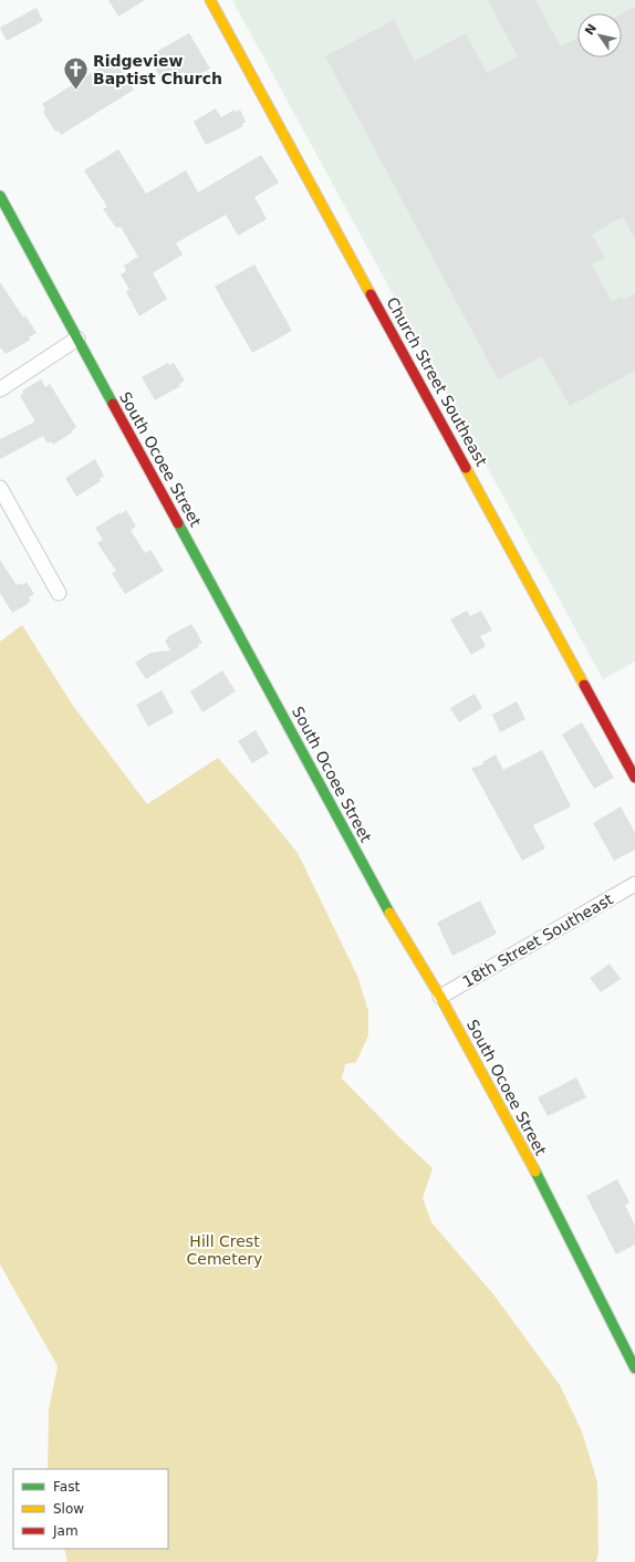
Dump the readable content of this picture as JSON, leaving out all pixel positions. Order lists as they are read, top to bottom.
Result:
{
  "streets": {
    "street": ["Church Street Southeast", "South Ocoee Street", "18th Street Southeast"]
  },
  "crossings": [
    ["South Ocoee Street", "18th Street Southeast"]
  ],
  "parks": ["Hill Crest Cemetery"],
  "places": {
    "church": ["Ridgeview Baptist Church"]
  },
  "legend": ["Fast", "Slow", "Jam"],
  "north": "top left"
}
